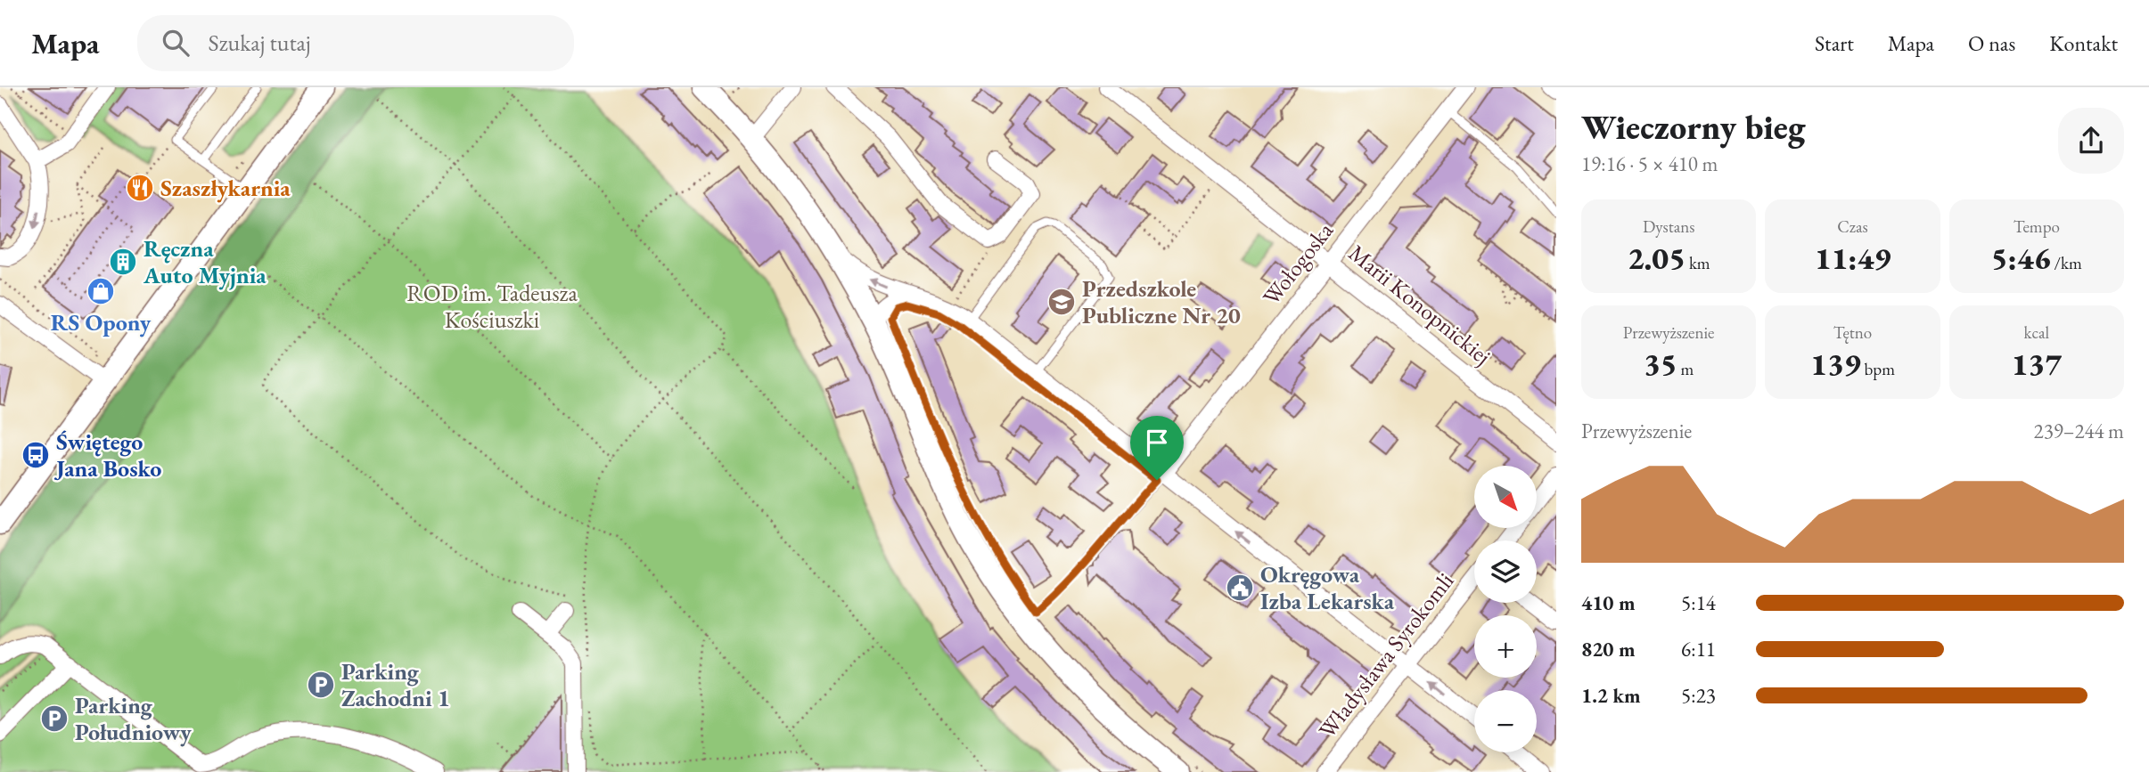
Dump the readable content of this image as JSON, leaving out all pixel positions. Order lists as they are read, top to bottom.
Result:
{
  "streets": {
    "street": ["Wołogoska", "Marii Konopnickiej", "Władysława Syrokomli"]
  },
  "crossings": [
    ["Wołogoska", "Marii Konopnickiej"]
  ],
  "parks": ["ROD im. Tadeusza Kościuszki"],
  "places": {
    "restaurant": ["Szaszłykarnia"],
    "building": ["Ręczna Auto Myjnia"],
    "shop": ["RS Opony"],
    "school or university": ["Przedszkole Publiczne Nr 20"],
    "bus stop": ["Świętego Jana Bosko"],
    "public building": ["Okręgowa Izba Lekarska"],
    "parking": ["Parking Zachodni 1", "Parking Południowy"]
  },
  "north": "bottom right",
  "page": {
    "header": "Mapa",
    "search": "Szukaj tutaj",
    "nav": [
      "Start",
      "Mapa",
      "O nas",
      "Kontakt"
    ],
    "heading": ["Wieczorny bieg", "19:16 · 5 × 410 m"],
    "stats": [
      ["Dystans", "2.05 km"],
      ["Czas", "11:49"],
      ["Tempo", "5:46 /km"],
      ["Przewyższenie", "35 m"],
      ["Tętno", "139 bpm"],
      ["kcal", "137"]
    ],
    "chart": ["Przewyższenie", "239–244 m"],
    "map_buttons": ["+", "−"],
    "list": [
      {
        "name": "410 m",
        "note": "5:14"
      },
      {
        "name": "820 m",
        "note": "6:11"
      },
      {
        "name": "1.2 km",
        "note": "5:23"
      }
    ]
  }
}
